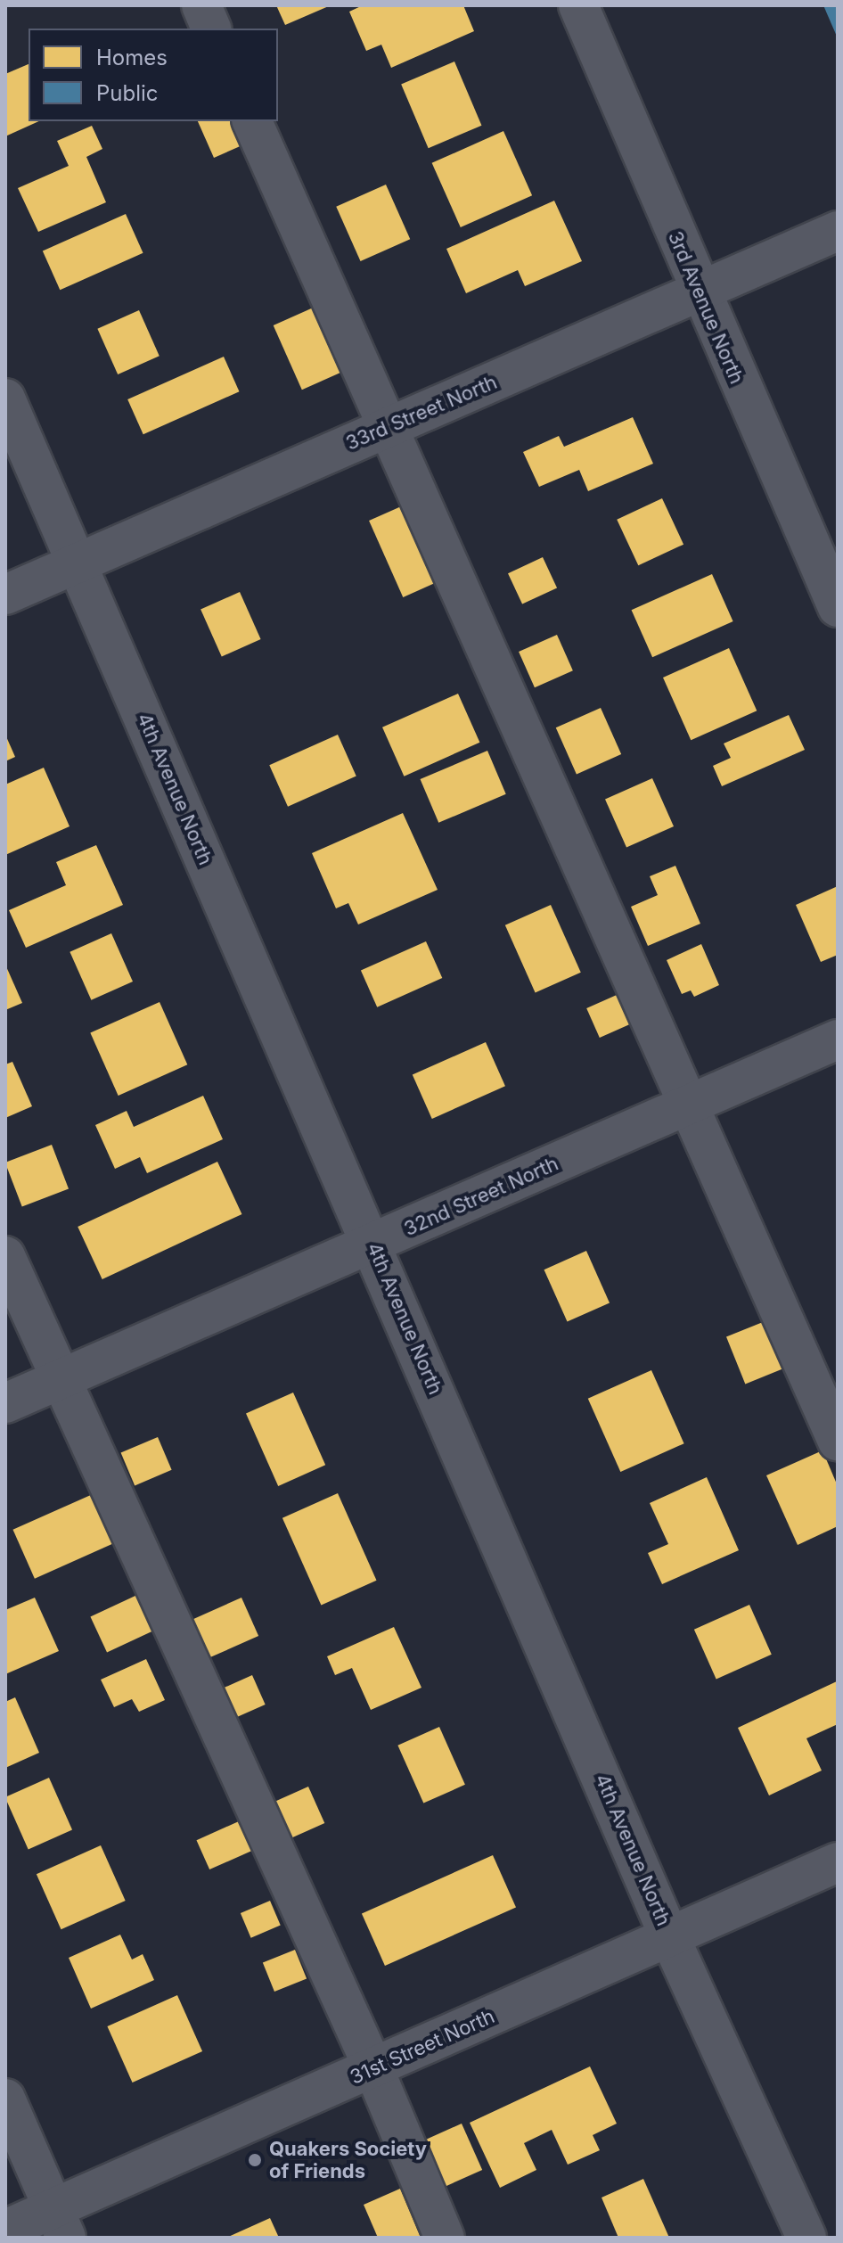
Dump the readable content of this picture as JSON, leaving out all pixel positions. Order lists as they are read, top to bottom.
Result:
{
  "streets": {
    "street": [
      "3rd Avenue North",
      "33rd Street North",
      "4th Avenue North",
      "32nd Street North",
      "31st Street North"
    ]
  },
  "crossings": [
    ["3rd Avenue North", "33rd Street North"],
    ["33rd Street North", "4th Avenue North"],
    ["4th Avenue North", "32nd Street North"],
    ["4th Avenue North", "31st Street North"]
  ],
  "places": ["Quakers Society of Friends"],
  "legend": ["Homes", "Public"]
}
